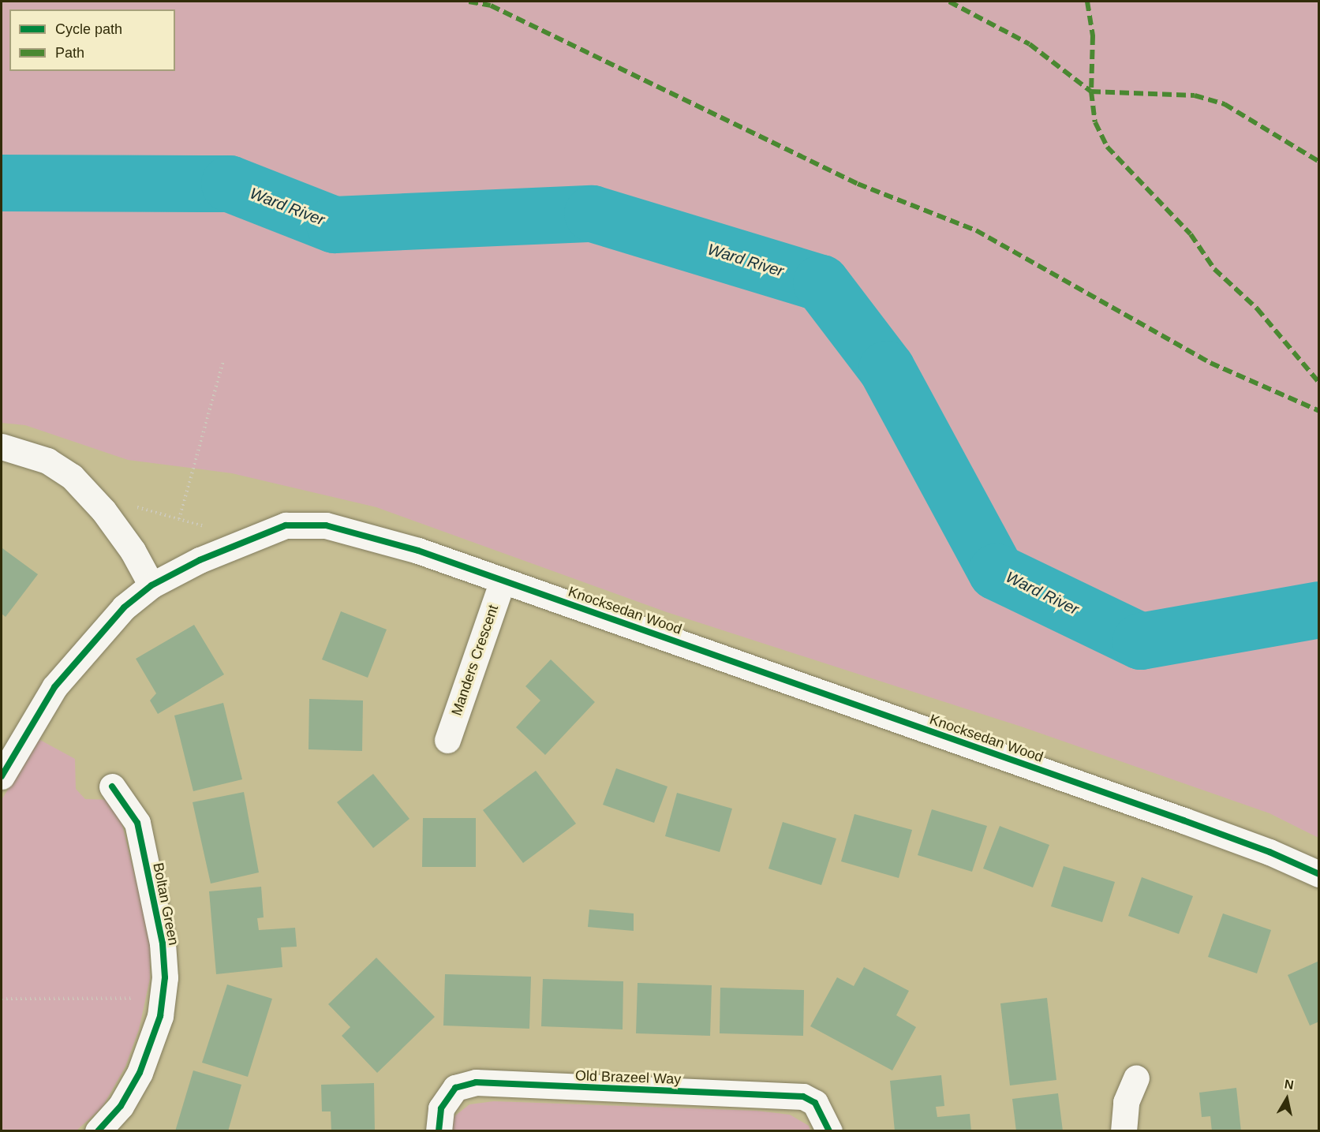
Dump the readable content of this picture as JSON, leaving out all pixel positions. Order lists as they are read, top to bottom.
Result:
{
  "streets": {
    "street": [
      "Knocksedan Wood",
      "Manders Crescent",
      "Boltan Green",
      "Old Brazeel Way"
    ]
  },
  "crossings": [
    ["Knocksedan Wood", "Manders Crescent"]
  ],
  "water": ["Ward River"],
  "legend": ["Cycle path", "Path"],
  "north": "top"
}
